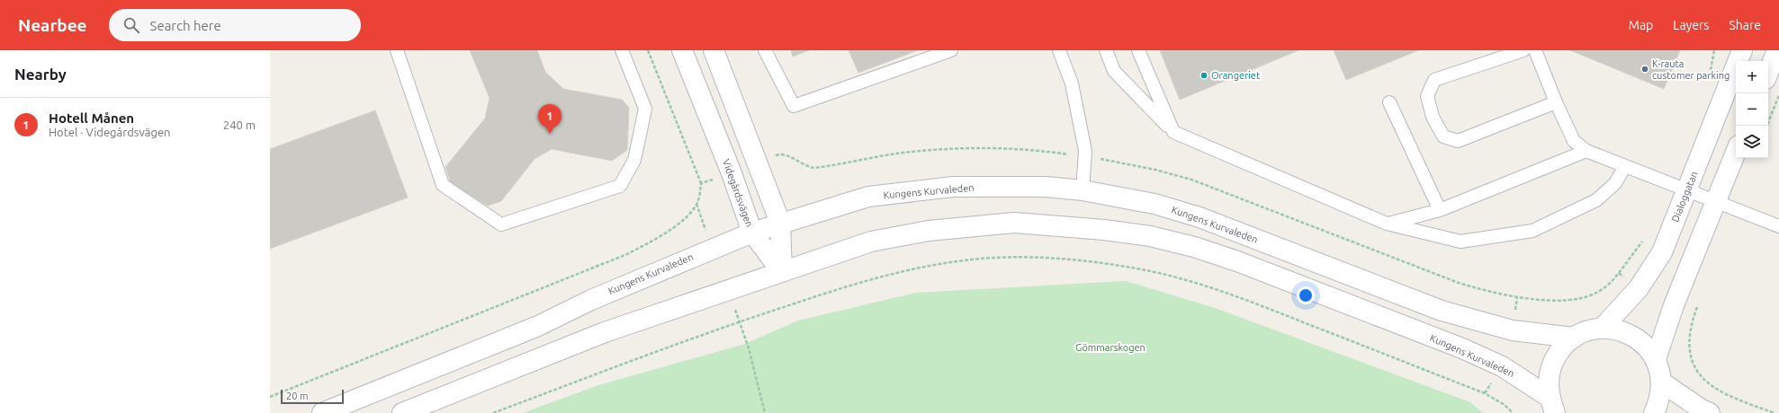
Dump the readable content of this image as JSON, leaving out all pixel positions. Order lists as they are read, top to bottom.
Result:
{
  "streets": {
    "street": ["Kungens Kurvaleden", "Videgårdsvägen", "Dialoggatan"]
  },
  "crossings": [
    ["Kungens Kurvaleden", "Videgårdsvägen"]
  ],
  "parks": ["Gömmarskogen"],
  "places": ["K-rauta customer parking", "Orangeriet"],
  "scale_bar": "20 m",
  "page": {
    "header": "Nearbee",
    "search": "Search here",
    "nav": ["Map", "Layers", "Share"],
    "heading": "Nearby",
    "map_buttons": ["+", "−"],
    "list": [
      {
        "mark": "1",
        "name": "Hotell Månen",
        "note": "Hotel · Videgårdsvägen",
        "value": "240 m"
      }
    ],
    "pins": "1",
    "scale": "20 m"
  }
}
